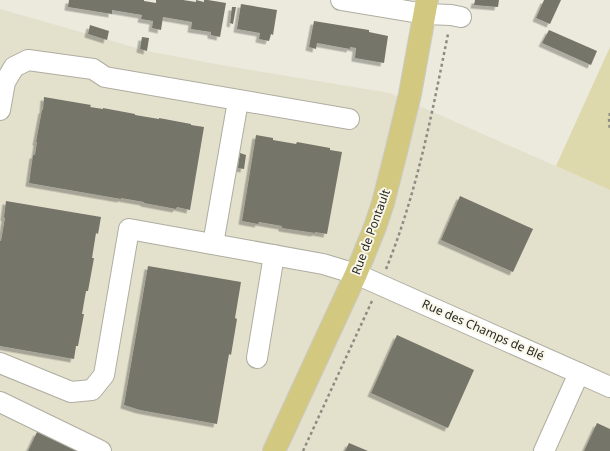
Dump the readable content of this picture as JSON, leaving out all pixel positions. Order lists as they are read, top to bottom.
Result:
{
  "streets": {
    "main road": ["Rue de Pontault"],
    "street": ["Rue des Champs de Blé"]
  },
  "crossings": [
    ["Rue de Pontault", "Rue des Champs de Blé"]
  ]
}
